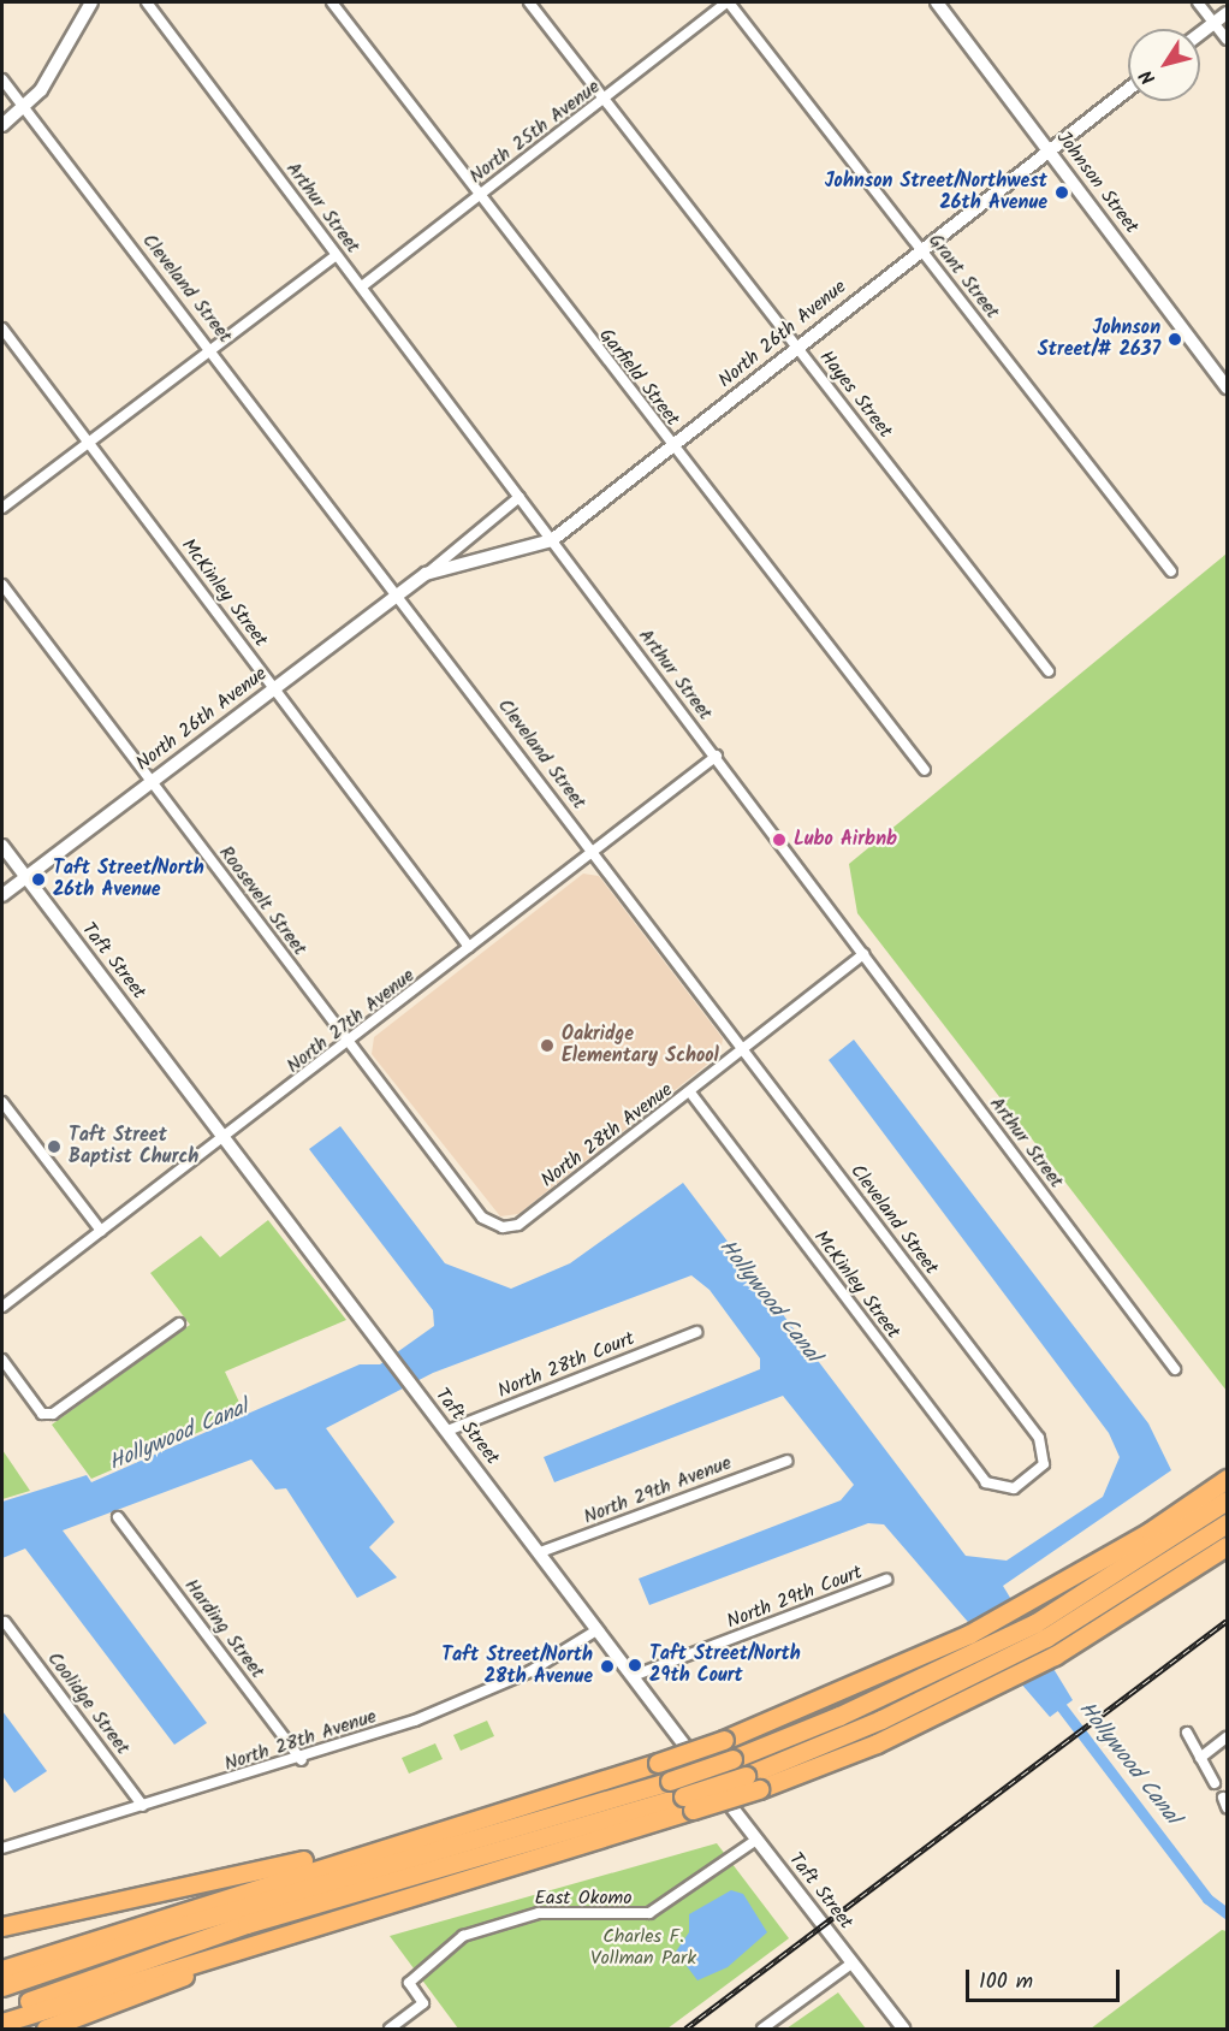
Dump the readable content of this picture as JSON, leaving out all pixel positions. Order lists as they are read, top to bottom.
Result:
{
  "streets": {
    "street": [
      "North 25th Avenue",
      "Johnson Street",
      "Arthur Street",
      "Grant Street",
      "Cleveland Street",
      "North 26th Avenue",
      "Garfield Street",
      "Hayes Street",
      "McKinley Street",
      "Roosevelt Street",
      "Taft Street",
      "North 27th Avenue",
      "North 28th Avenue",
      "North 28th Court",
      "North 29th Avenue",
      "North 29th Court",
      "Harding Street",
      "Coolidge Street",
      "East Okomo"
    ]
  },
  "crossings": [
    ["North 25th Avenue", "Arthur Street"],
    ["North 25th Avenue", "Grant Street"],
    ["North 25th Avenue", "Garfield Street"],
    ["North 25th Avenue", "Hayes Street"],
    ["Johnson Street", "North 26th Avenue"],
    ["Arthur Street", "North 26th Avenue"],
    ["Arthur Street", "North 27th Avenue"],
    ["Arthur Street", "North 28th Avenue"],
    ["Grant Street", "North 26th Avenue"],
    ["Cleveland Street", "North 26th Avenue"],
    ["Cleveland Street", "McKinley Street"],
    ["Cleveland Street", "North 27th Avenue"],
    ["Cleveland Street", "North 28th Avenue"],
    ["North 26th Avenue", "Garfield Street"],
    ["North 26th Avenue", "Hayes Street"],
    ["North 26th Avenue", "McKinley Street"],
    ["North 26th Avenue", "Roosevelt Street"],
    ["North 26th Avenue", "Taft Street"],
    ["McKinley Street", "North 27th Avenue"],
    ["McKinley Street", "North 28th Avenue"],
    ["Roosevelt Street", "North 27th Avenue"],
    ["Roosevelt Street", "North 28th Avenue"],
    ["Taft Street", "North 27th Avenue"],
    ["Taft Street", "North 28th Avenue"],
    ["Taft Street", "North 28th Court"],
    ["Taft Street", "North 29th Avenue"],
    ["Taft Street", "North 29th Court"],
    ["Taft Street", "East Okomo"],
    ["North 28th Avenue", "Harding Street"],
    ["North 28th Avenue", "Coolidge Street"]
  ],
  "water": ["Hollywood Canal"],
  "parks": ["Charles F. Vollman Park"],
  "places": [
    "Johnson Street/Northwest 26th Avenue",
    "Johnson Street/# 2637",
    "Lubo Airbnb",
    "Taft Street/North 26th Avenue",
    "Oakridge Elementary School",
    "Taft Street Baptist Church",
    "Taft Street/North 29th Court",
    "Taft Street/North 28th Avenue"
  ],
  "scale_bar": "100 m",
  "north": "bottom left"
}
